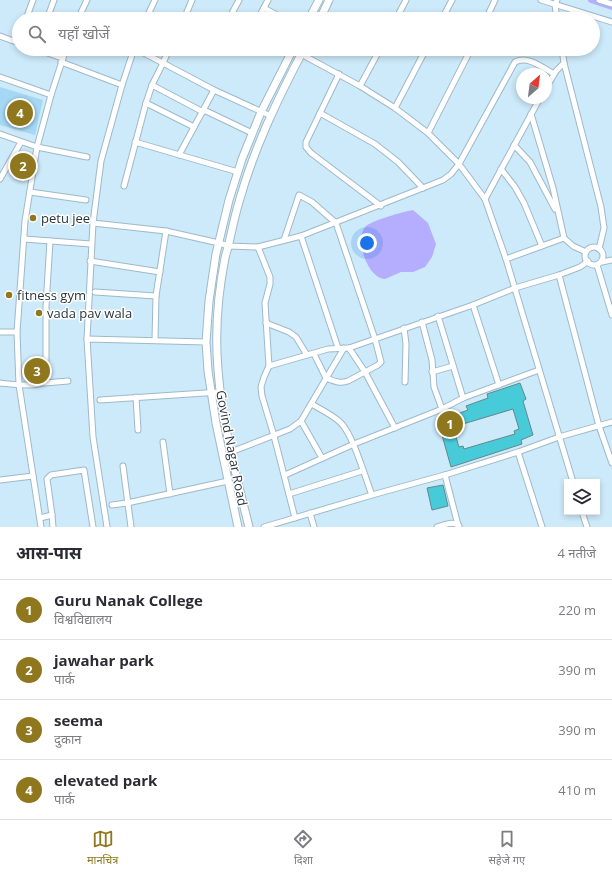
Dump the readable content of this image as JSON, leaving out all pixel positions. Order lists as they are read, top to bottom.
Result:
{
  "streets": {
    "main road": ["Govind Nagar Road"]
  },
  "places": ["petu jee", "fitness gym", "vada pav wala"],
  "north": "top right",
  "page": {
    "search": "यहाँ खोजें",
    "pins": [
      "4",
      "2",
      "3",
      "1"
    ],
    "heading": ["आस-पास", "4 नतीजे"],
    "list": [
      {
        "mark": "1",
        "name": "Guru Nanak College",
        "note": "विश्वविद्यालय",
        "value": "220 m"
      },
      {
        "mark": "2",
        "name": "jawahar park",
        "note": "पार्क",
        "value": "390 m"
      },
      {
        "mark": "3",
        "name": "seema",
        "note": "दुकान",
        "value": "390 m"
      },
      {
        "mark": "4",
        "name": "elevated park",
        "note": "पार्क",
        "value": "410 m"
      }
    ],
    "nav": ["मानचित्र", "दिशा", "सहेजे गए"]
  }
}
